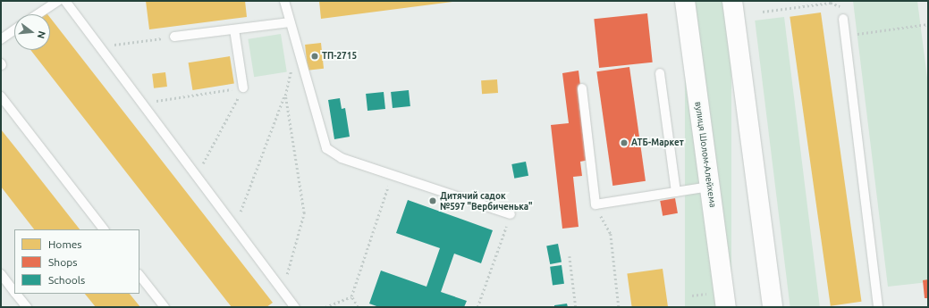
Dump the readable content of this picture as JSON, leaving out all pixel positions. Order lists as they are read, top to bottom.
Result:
{
  "streets": {
    "street": ["вулиця Шолом-Алейхема"]
  },
  "places": ["ТП-2715", "АТБ-Маркет", "Дитячий садок №597 \"Вербиченька\""],
  "legend": ["Homes", "Shops", "Schools"],
  "north": "right"
}
